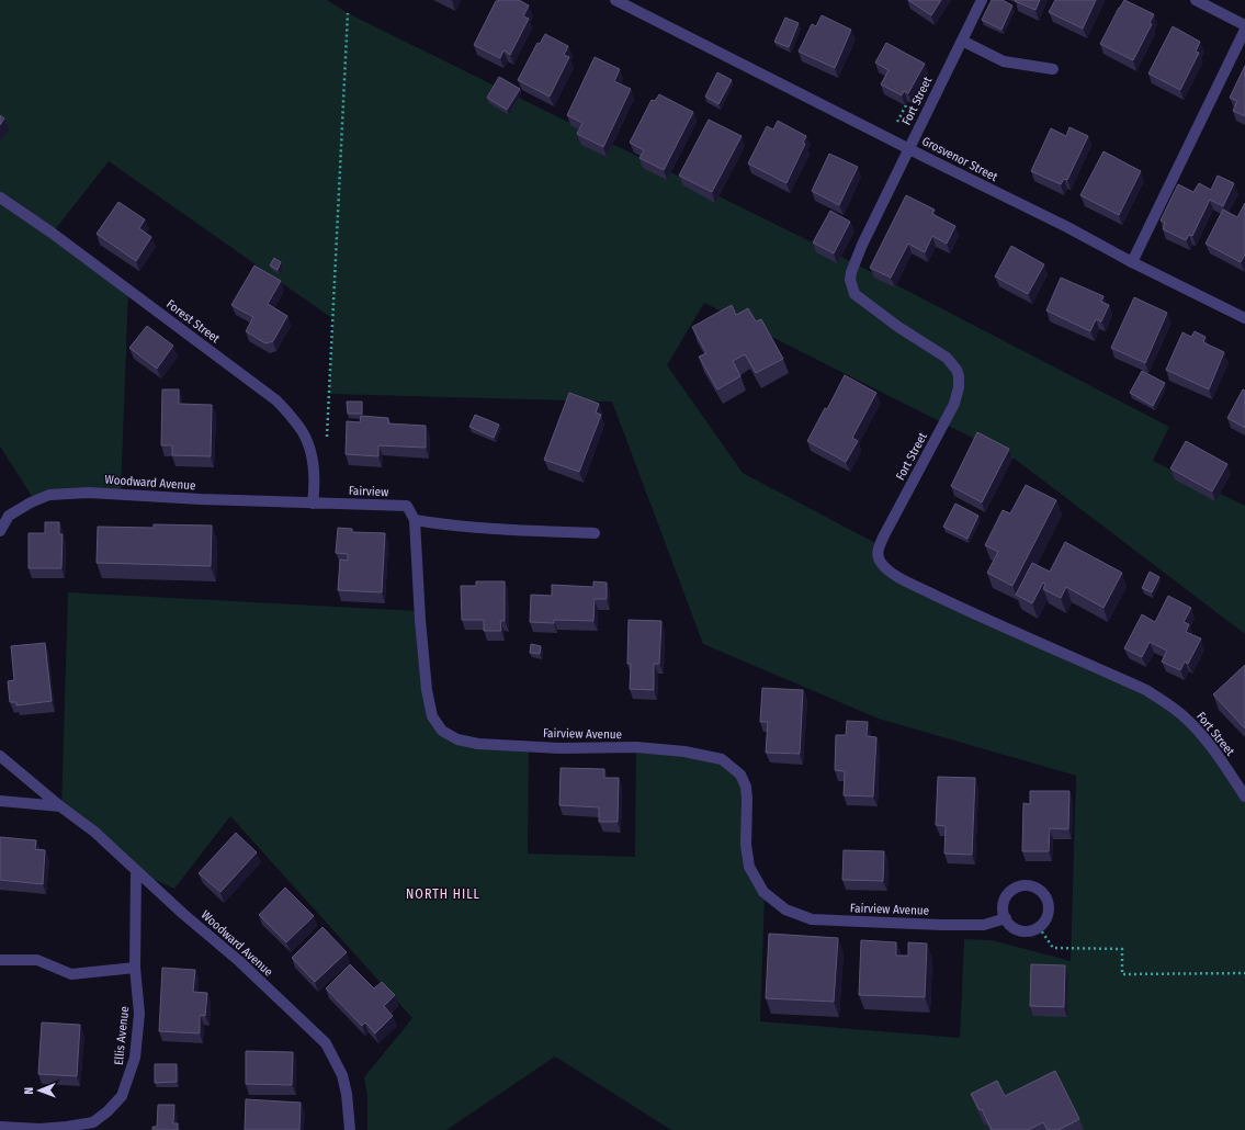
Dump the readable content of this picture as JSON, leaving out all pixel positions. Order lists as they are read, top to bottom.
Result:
{
  "streets": {
    "street": [
      "Fort Street",
      "Grosvenor Street",
      "Forest Street",
      "Woodward Avenue",
      "Fairview",
      "Fairview Avenue",
      "Ellis Avenue"
    ]
  },
  "crossings": [
    ["Fort Street", "Grosvenor Street"],
    ["Forest Street", "Woodward Avenue"],
    ["Forest Street", "Fairview"],
    ["Woodward Avenue", "Fairview"],
    ["Woodward Avenue", "Ellis Avenue"],
    ["Fairview", "Fairview Avenue"]
  ],
  "districts": ["NORTH HILL"],
  "north": "left"
}
